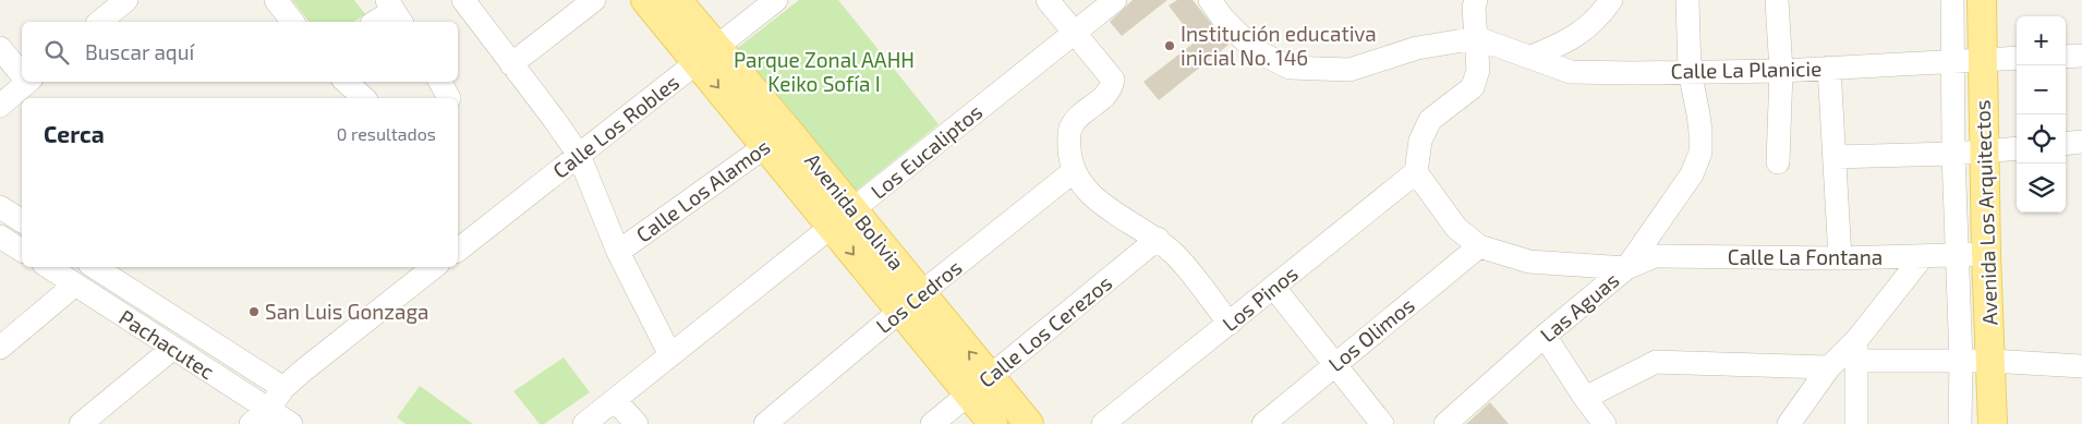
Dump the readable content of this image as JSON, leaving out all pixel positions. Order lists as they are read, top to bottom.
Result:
{
  "streets": {
    "main road": ["Avenida Bolivia", "Avenida Los Arquitectos"],
    "street": [
      "Calle La Planicie",
      "Calle Los Robles",
      "Los Eucaliptos",
      "Calle Los Alamos",
      "Calle La Fontana",
      "Los Cedros",
      "Los Pinos",
      "Las Aguas",
      "Calle Los Cerezos",
      "Los Olimos",
      "Pachacutec"
    ]
  },
  "crossings": [
    ["Calle La Planicie", "Avenida Los Arquitectos"],
    ["Calle La Planicie", "Las Aguas"],
    ["Calle Los Robles", "Avenida Bolivia"],
    ["Los Eucaliptos", "Avenida Bolivia"],
    ["Calle Los Alamos", "Avenida Bolivia"],
    ["Avenida Bolivia", "Los Cedros"],
    ["Avenida Bolivia", "Calle Los Cerezos"],
    ["Avenida Los Arquitectos", "Calle La Fontana"],
    ["Calle La Fontana", "Las Aguas"]
  ],
  "parks": ["Parque Zonal AAHH Keiko Sofía I"],
  "places": ["Institución educativa inicial No. 146", "San Luis Gonzaga"],
  "page": {
    "map_buttons": ["+", "−"],
    "search": "Buscar aquí",
    "heading": ["Cerca", "0 resultados"]
  }
}
